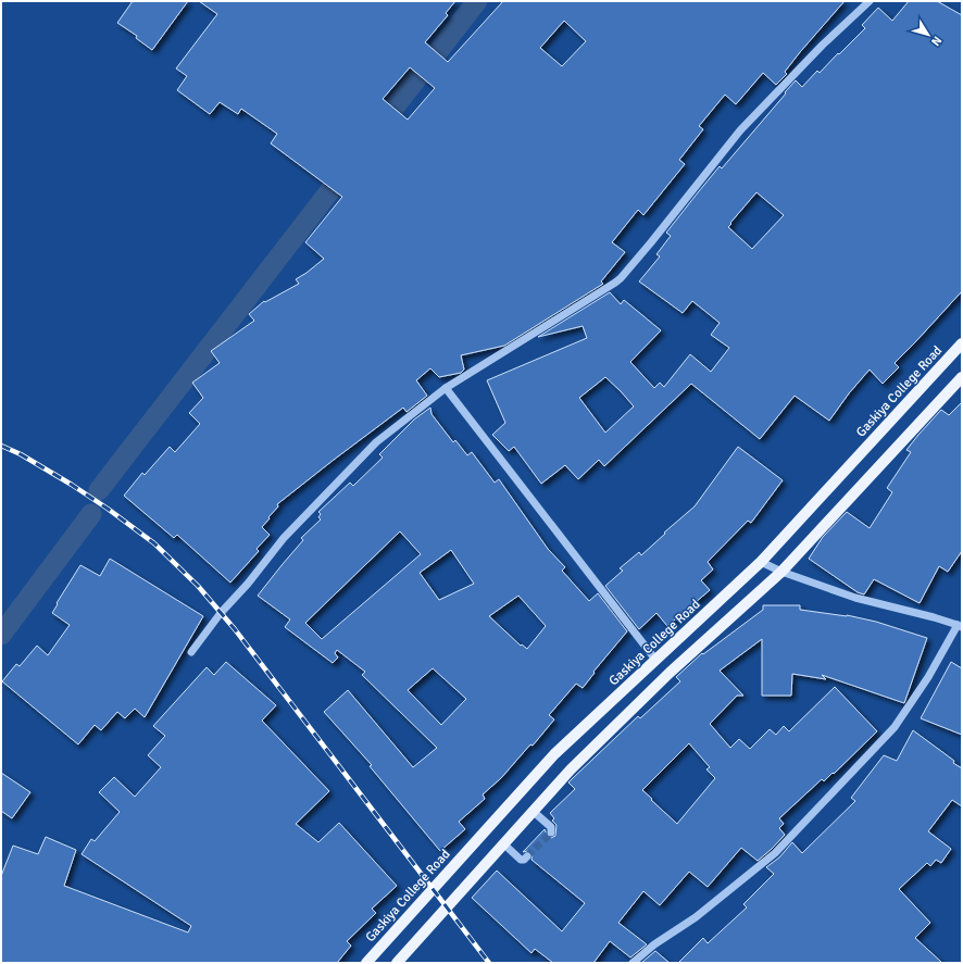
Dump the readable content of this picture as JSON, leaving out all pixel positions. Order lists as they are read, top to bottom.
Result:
{
  "streets": {
    "main road": ["Gaskiya College Road"]
  },
  "north": "bottom right"
}
